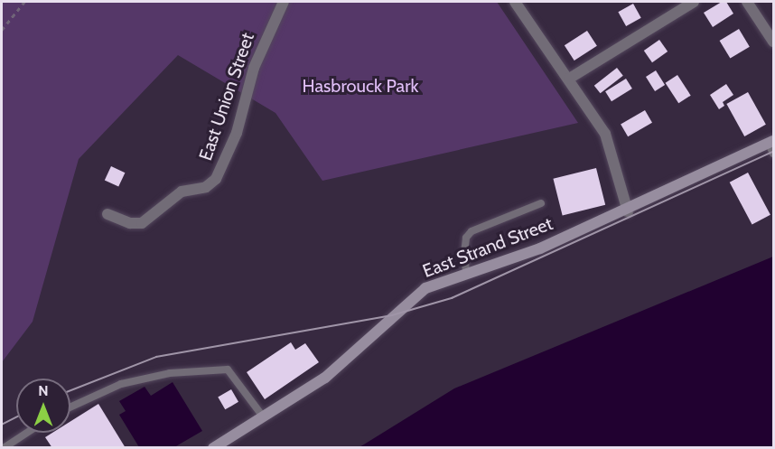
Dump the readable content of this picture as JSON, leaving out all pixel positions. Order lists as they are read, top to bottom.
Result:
{
  "streets": {
    "street": ["East Union Street", "East Strand Street"]
  },
  "parks": ["Hasbrouck Park"],
  "north": "top"
}
